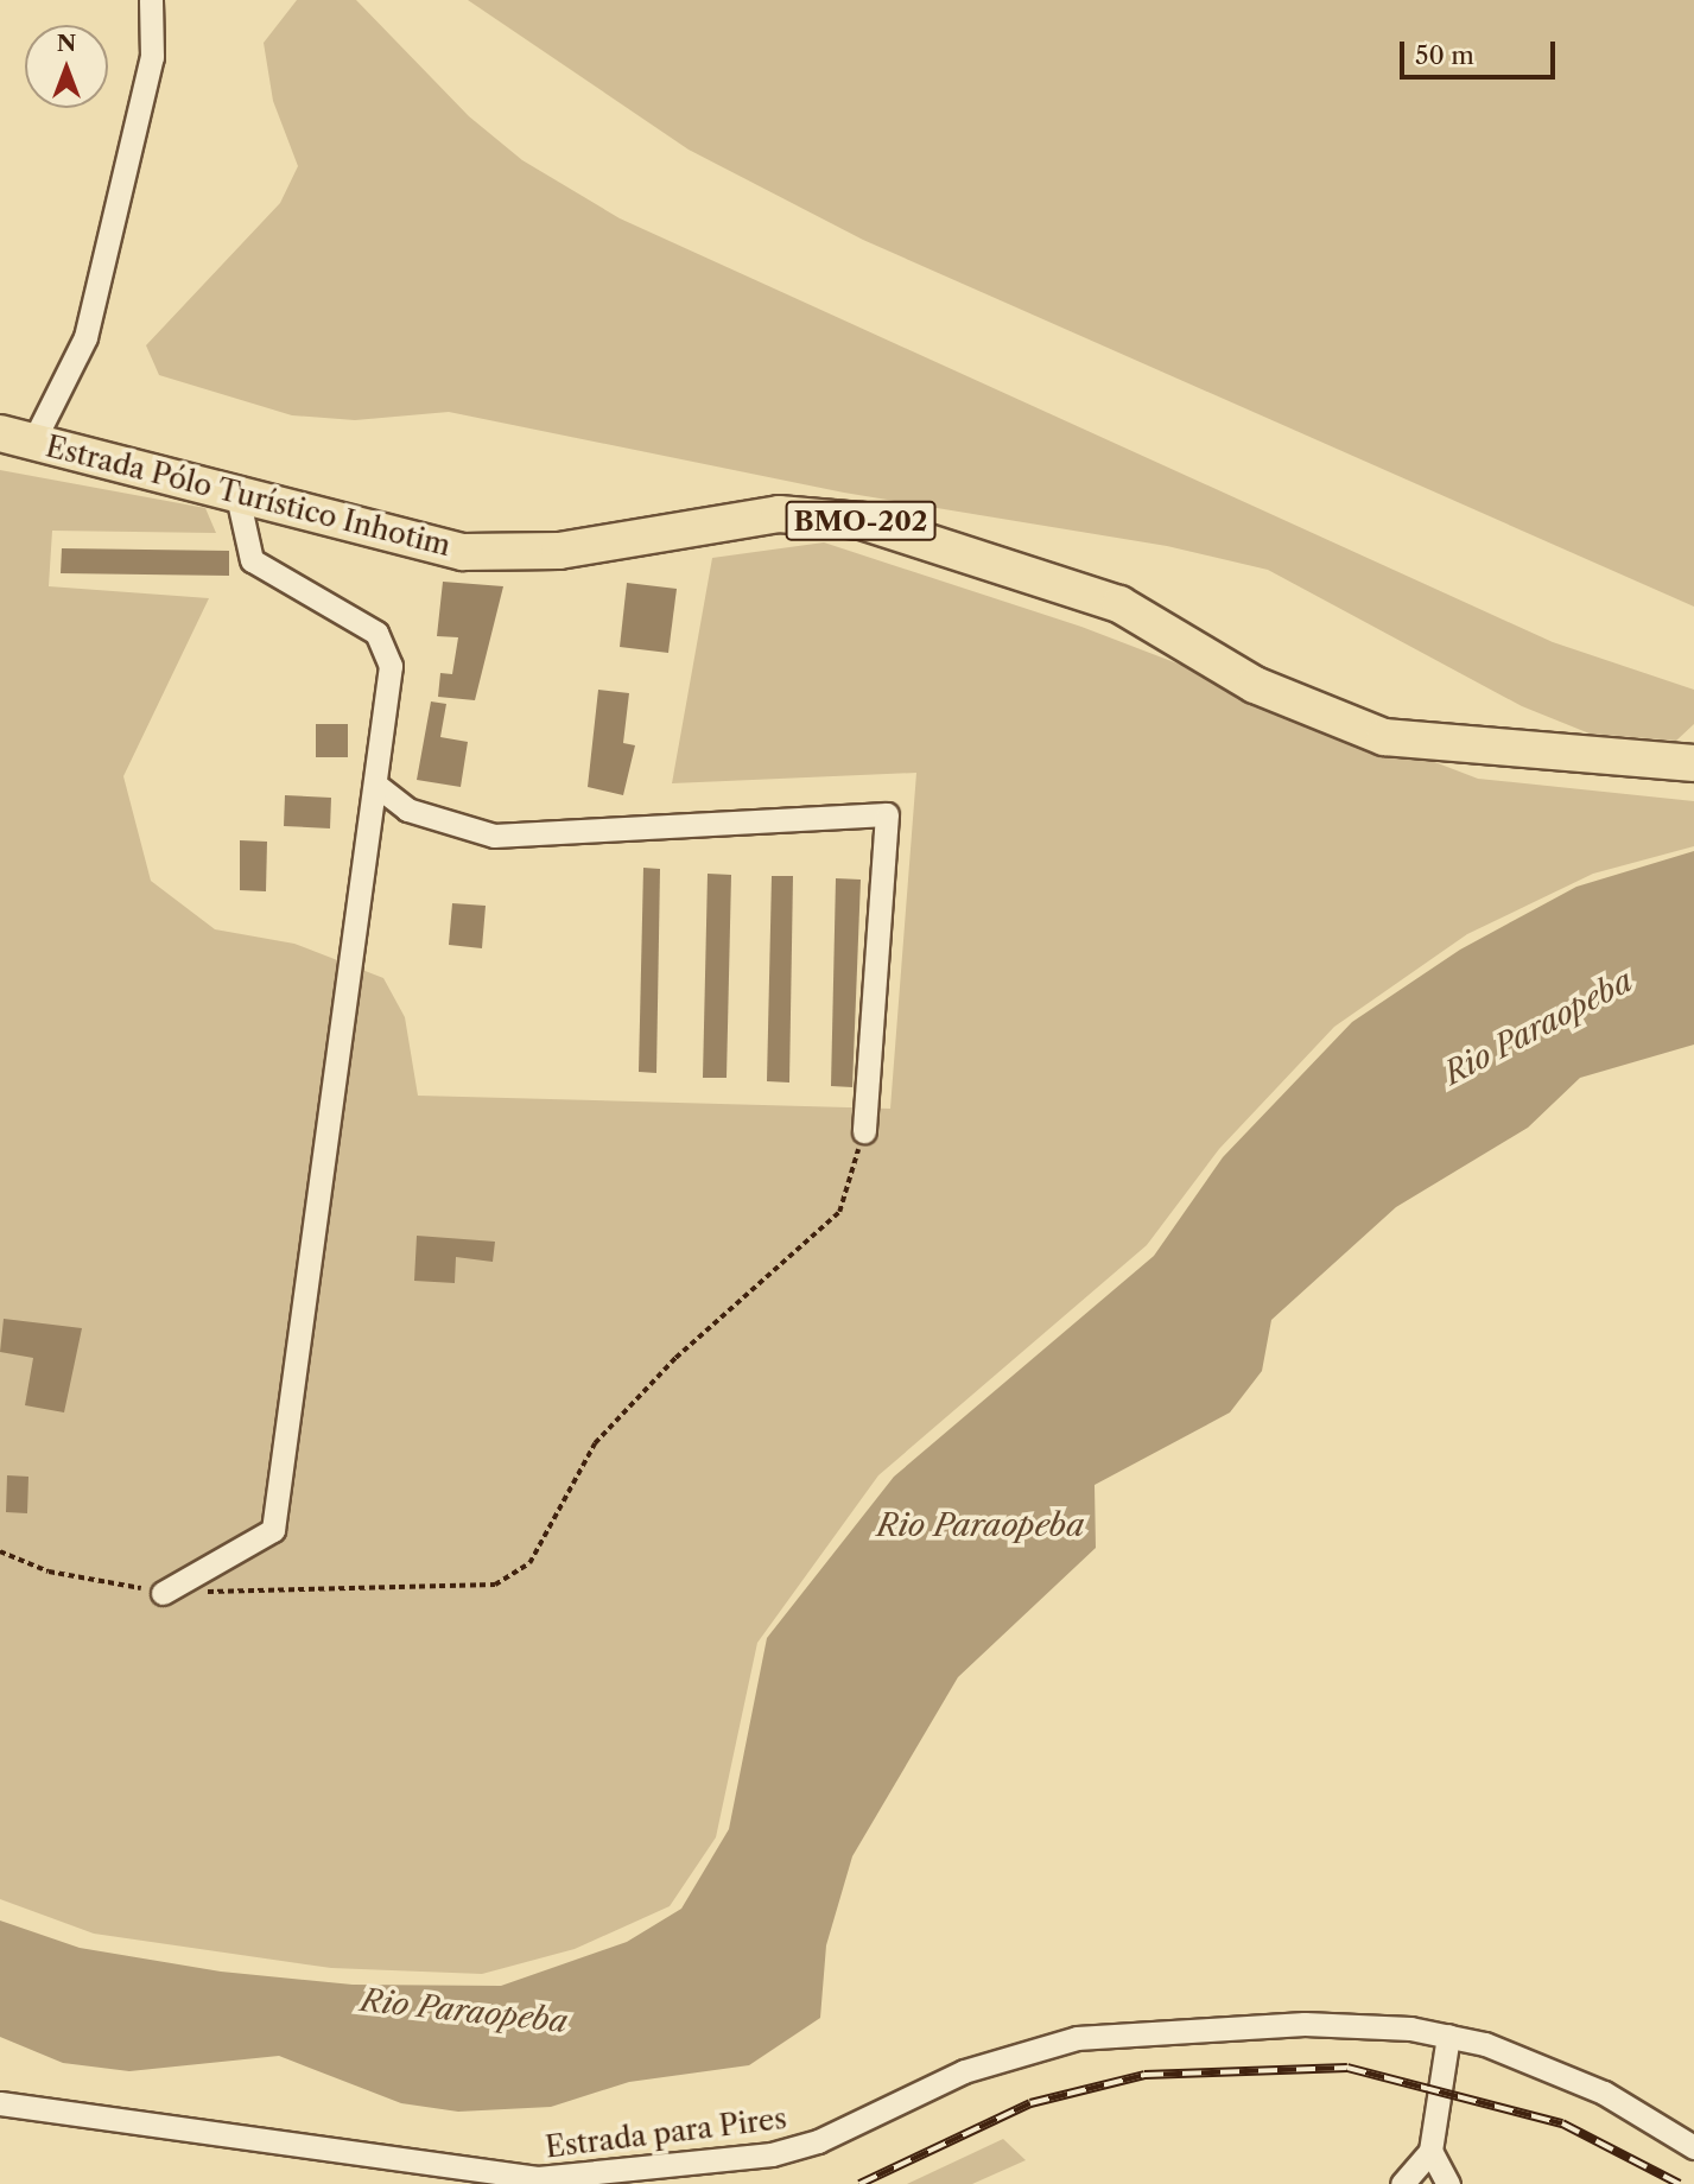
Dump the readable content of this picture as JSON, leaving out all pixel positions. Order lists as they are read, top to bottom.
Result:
{
  "streets": {
    "main road": ["Estrada Pólo Turístico Inhotim", "BMO-202"],
    "street": ["Estrada para Pires"]
  },
  "water": ["Rio Paraopeba"],
  "scale_bar": "50 m",
  "north": "top"
}
